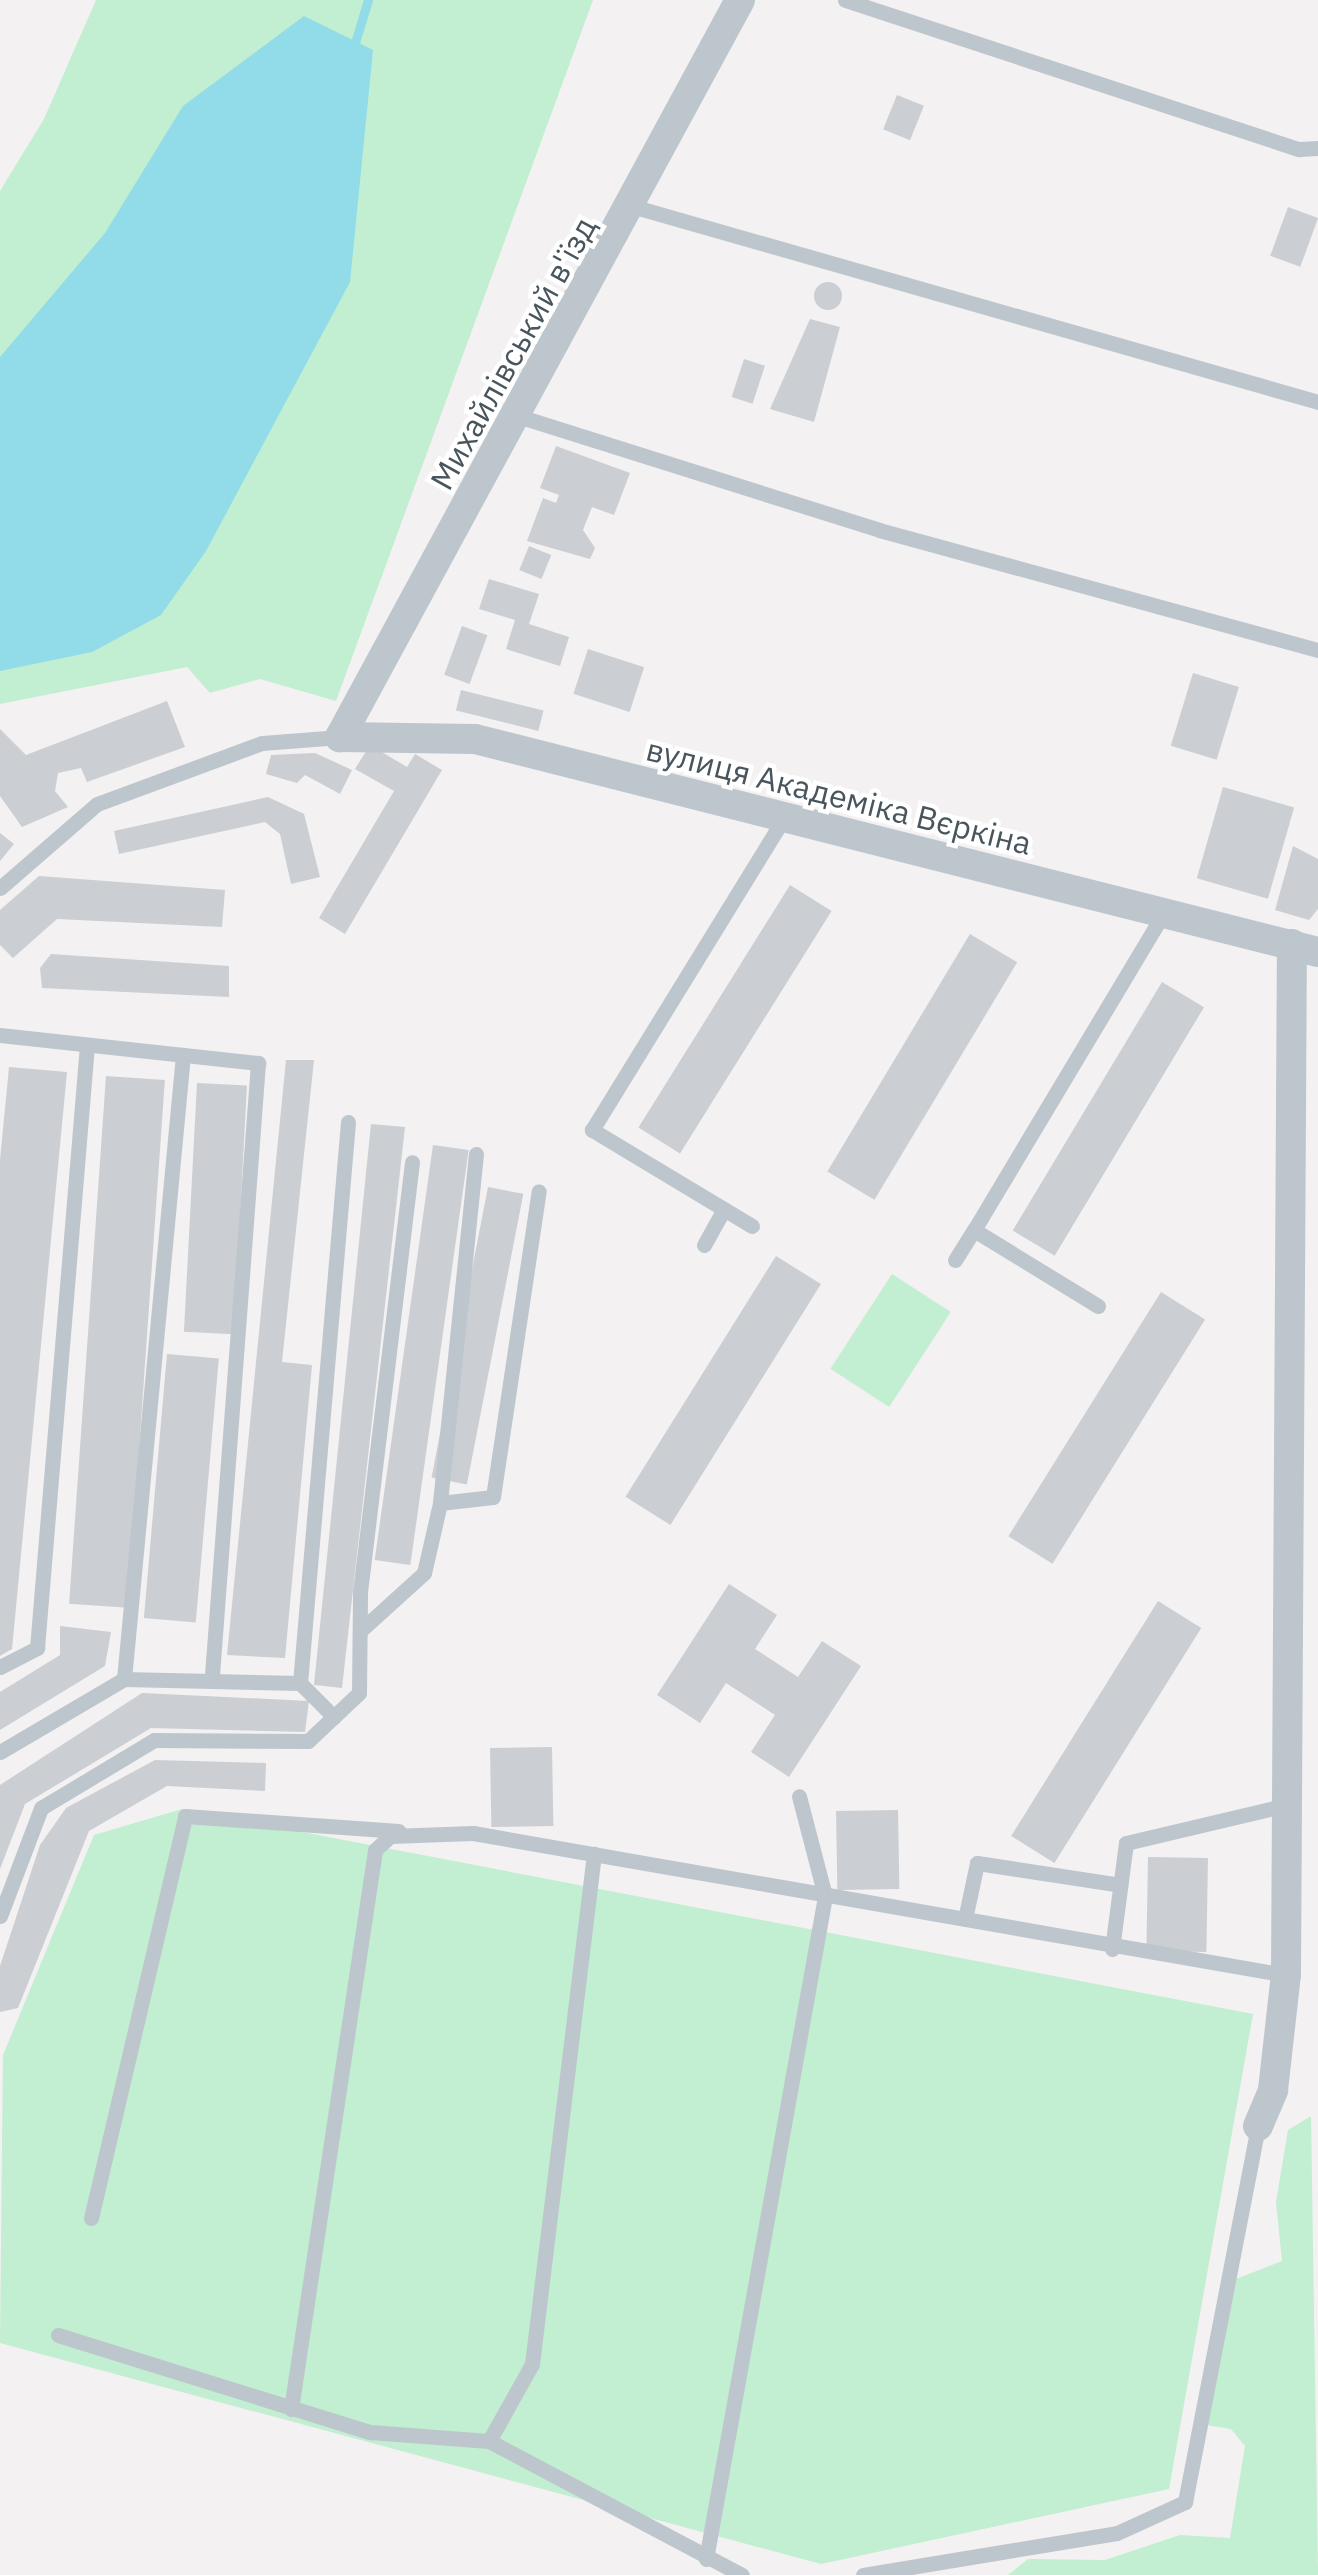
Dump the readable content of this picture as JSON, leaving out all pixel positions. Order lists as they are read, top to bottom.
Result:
{
  "streets": {
    "street": ["Михайлівський в'їзд", "вулиця Академіка Вєркіна"]
  },
  "crossings": [
    ["Михайлівський в'їзд", "вулиця Академіка Вєркіна"]
  ]
}
